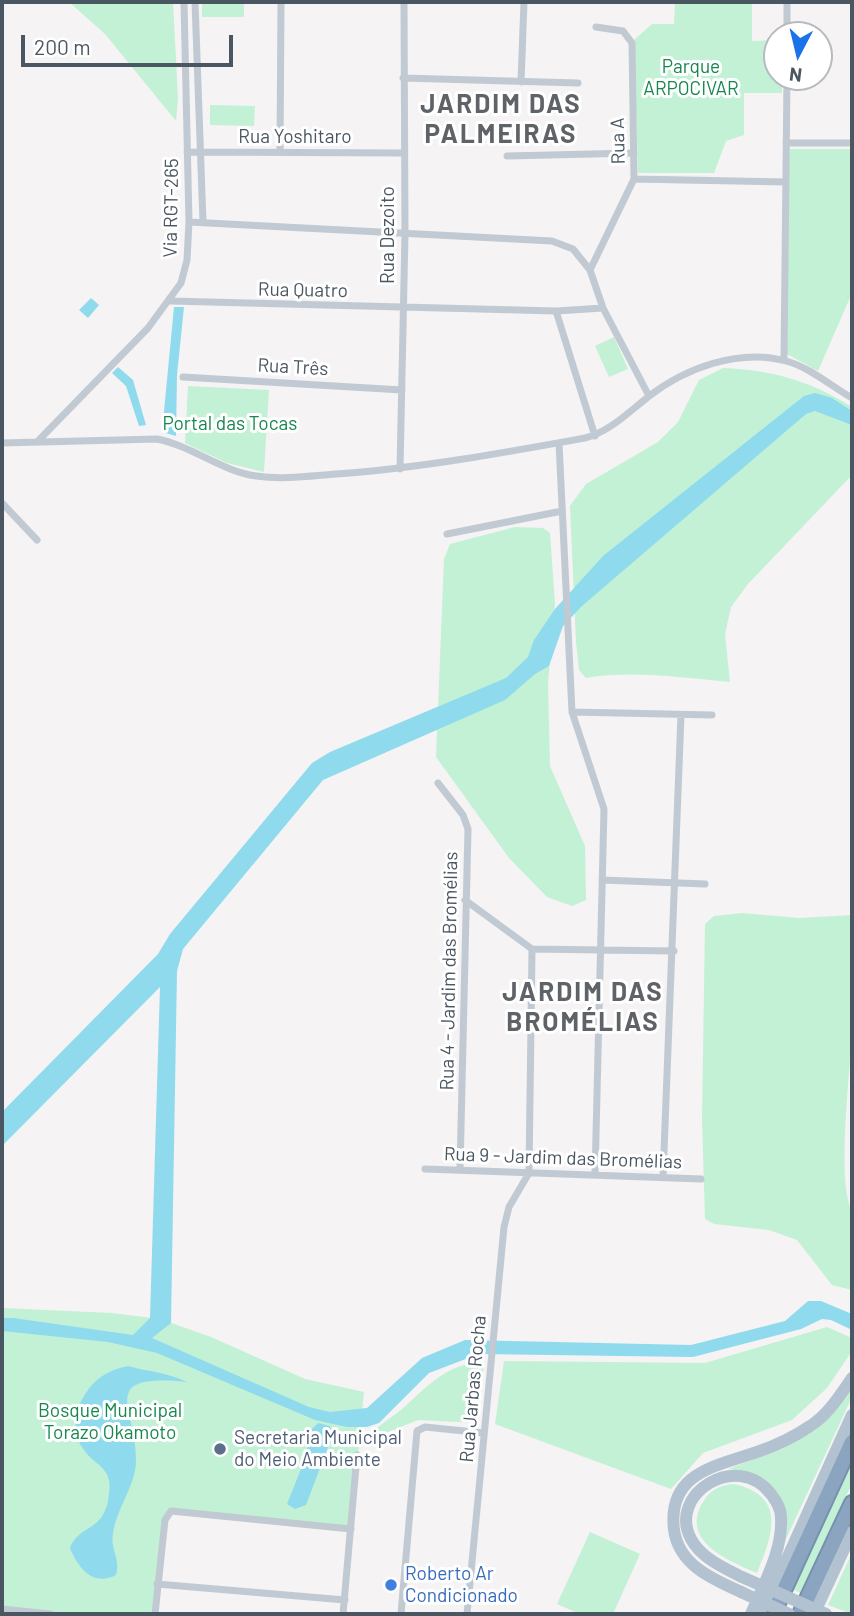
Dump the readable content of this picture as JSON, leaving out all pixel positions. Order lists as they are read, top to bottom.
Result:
{
  "streets": {
    "street": [
      "Rua Yoshitaro",
      "Rua A",
      "Via RGT-265",
      "Rua Dezoito",
      "Rua Quatro",
      "Rua Três",
      "Rua 4 - Jardim das Bromélias",
      "Rua 9 - Jardim das Bromélias",
      "Rua Jarbas Rocha"
    ]
  },
  "crossings": [
    ["Rua Yoshitaro", "Via RGT-265"],
    ["Rua Yoshitaro", "Rua Dezoito"],
    ["Via RGT-265", "Rua Quatro"],
    ["Rua Dezoito", "Rua Quatro"],
    ["Rua Dezoito", "Rua Três"],
    ["Rua 4 - Jardim das Bromélias", "Rua 9 - Jardim das Bromélias"],
    ["Rua 9 - Jardim das Bromélias", "Rua Jarbas Rocha"]
  ],
  "districts": ["JARDIM DAS PALMEIRAS", "JARDIM DAS BROMÉLIAS"],
  "parks": ["Parque ARPOCIVAR", "Portal das Tocas", "Bosque Municipal Torazo Okamoto"],
  "places": ["Secretaria Municipal do Meio Ambiente", "Roberto Ar Condicionado"],
  "scale_bar": "200 m",
  "north": "bottom"
}
